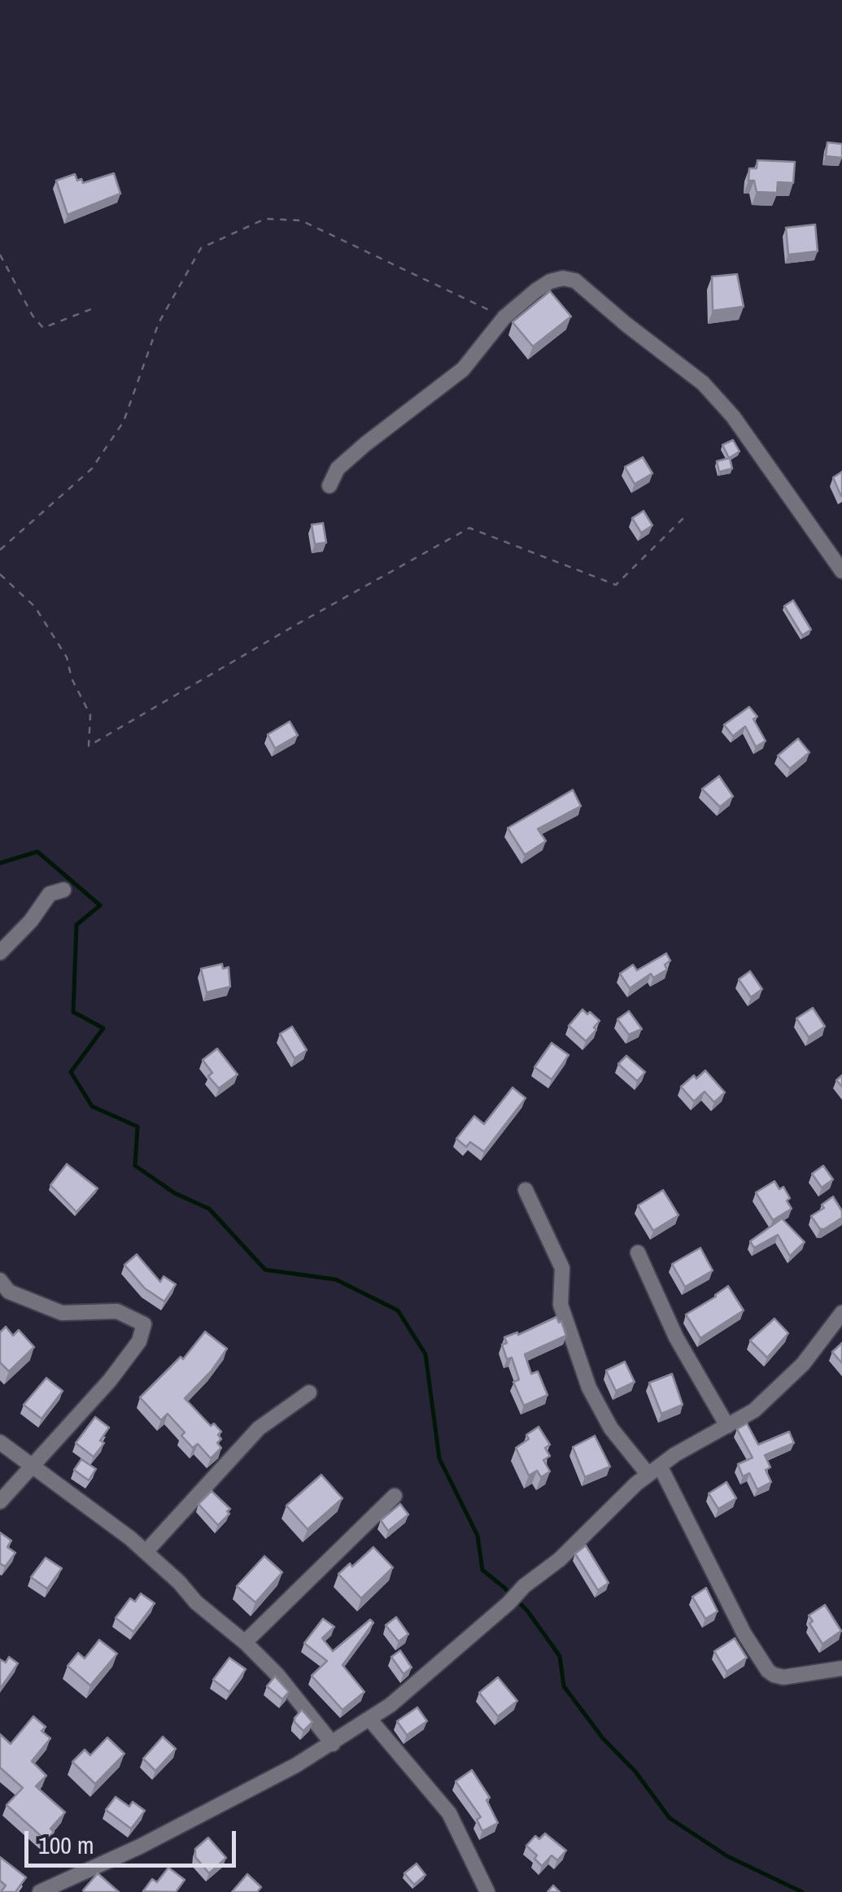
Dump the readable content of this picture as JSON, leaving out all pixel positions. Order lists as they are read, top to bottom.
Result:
{
  "scale_bar": "100 m"
}
